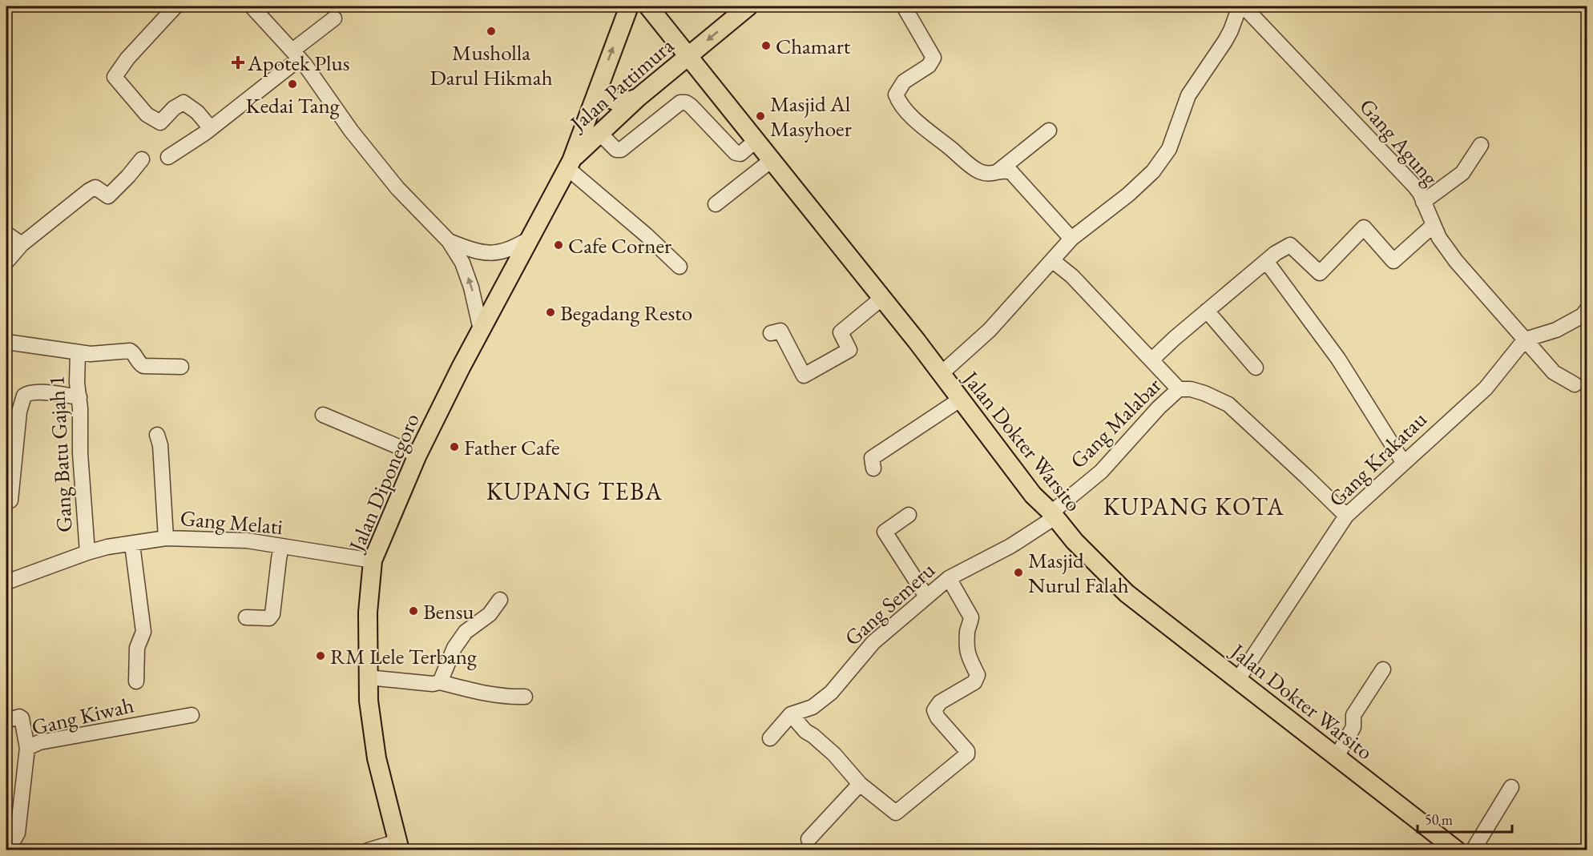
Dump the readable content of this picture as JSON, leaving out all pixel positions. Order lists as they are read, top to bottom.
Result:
{
  "streets": {
    "main road": ["Jalan Pattimura", "Jalan Dokter Warsito", "Jalan Diponegoro"],
    "street": [
      "Gang Agung",
      "Gang Malabar",
      "Gang Batu Gajah 1",
      "Gang Krakatau",
      "Gang Melati",
      "Gang Semeru",
      "Gang Kiwah"
    ]
  },
  "crossings": [
    ["Jalan Pattimura", "Jalan Dokter Warsito"],
    ["Jalan Pattimura", "Jalan Diponegoro"],
    ["Gang Agung", "Gang Krakatau"],
    ["Gang Malabar", "Jalan Dokter Warsito"],
    ["Gang Malabar", "Gang Krakatau"],
    ["Gang Malabar", "Gang Semeru"],
    ["Jalan Dokter Warsito", "Gang Krakatau"],
    ["Jalan Dokter Warsito", "Gang Semeru"],
    ["Gang Batu Gajah 1", "Gang Melati"],
    ["Jalan Diponegoro", "Gang Melati"]
  ],
  "districts": ["KUPANG TEBA", "KUPANG KOTA"],
  "places": {
    "other": [
      "Musholla Darul Hikmah",
      "Chamart",
      "Kedai Tang",
      "Masjid Al Masyhoer",
      "Cafe Corner",
      "Begadang Resto",
      "Father Cafe",
      "Masjid Nurul Falah",
      "Bensu",
      "RM Lele Terbang"
    ],
    "health": ["Apotek Plus"]
  },
  "scale_bar": "50 m"
}
